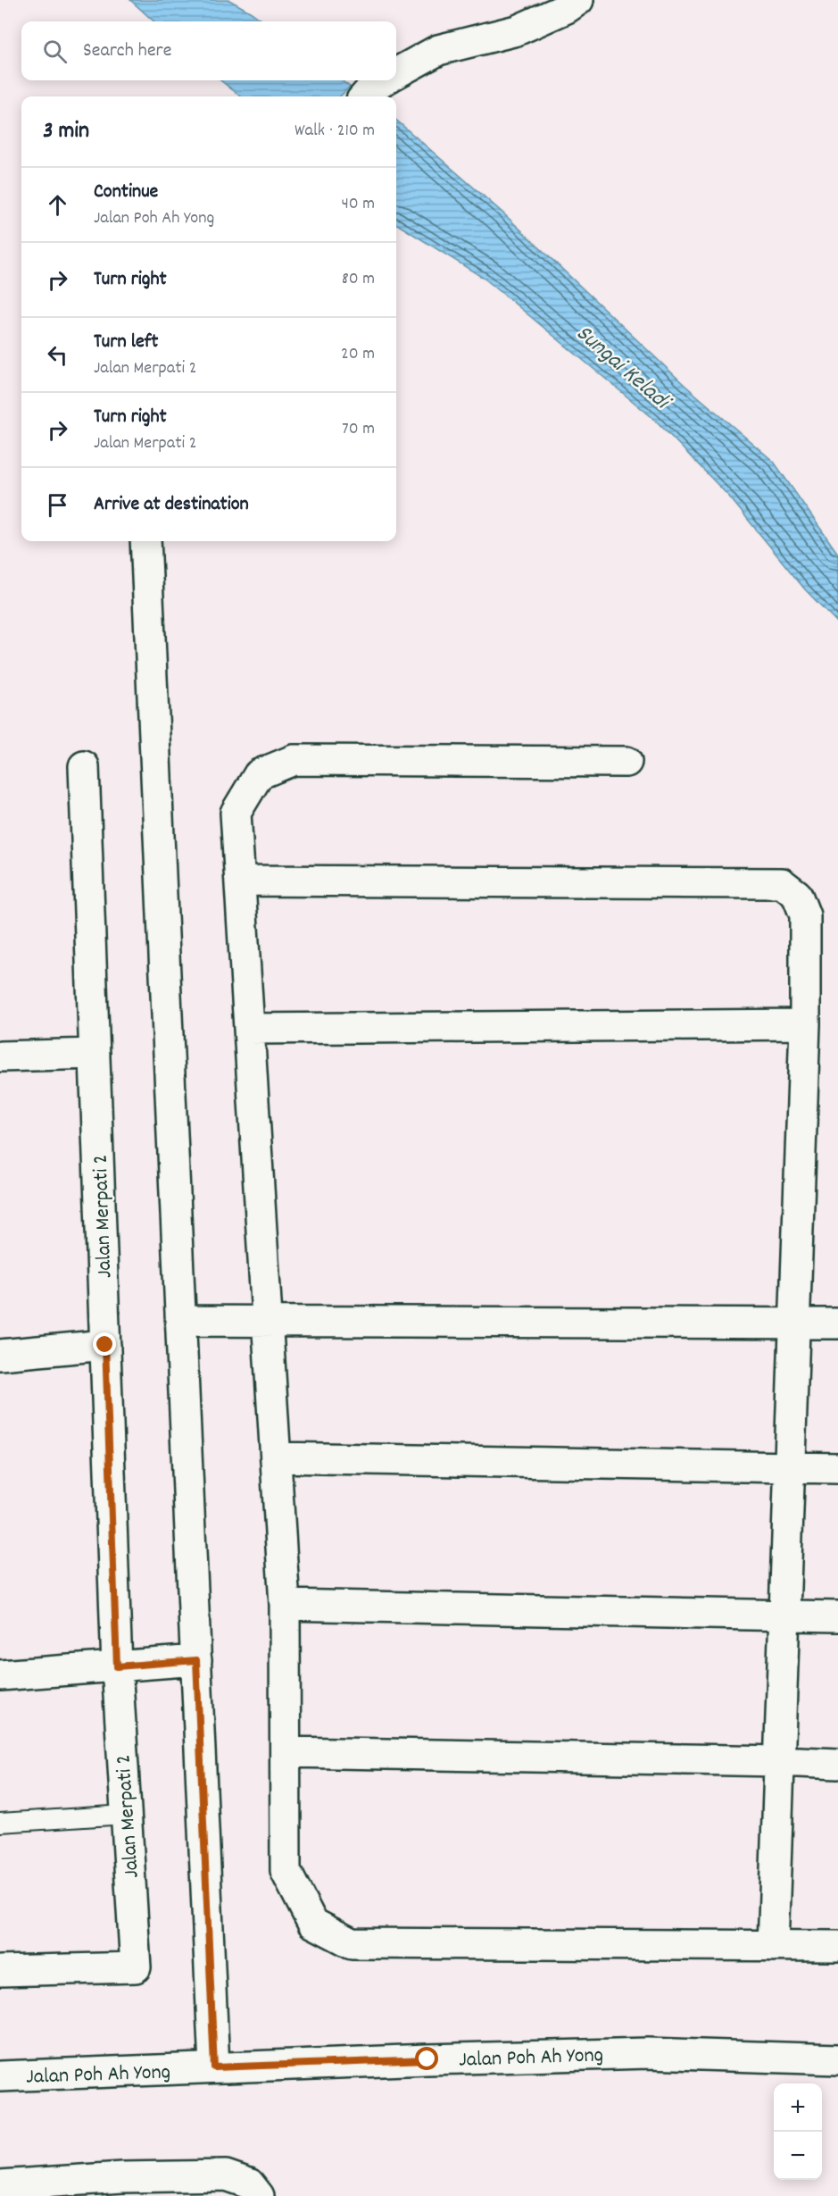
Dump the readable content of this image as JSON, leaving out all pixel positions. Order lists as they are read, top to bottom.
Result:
{
  "streets": {
    "street": ["Jalan Merpati 2", "Jalan Poh Ah Yong"]
  },
  "water": ["Sungai Keladi"],
  "page": {
    "search": "Search here",
    "heading": ["3 min", "Walk · 210 m"],
    "list": [
      ["Continue", "Jalan Poh Ah Yong", "40 m"],
      ["Turn right", "80 m"],
      ["Turn left", "Jalan Merpati 2", "20 m"],
      ["Turn right", "Jalan Merpati 2", "70 m"],
      "Arrive at destination"
    ],
    "map_buttons": ["+", "−"]
  }
}
